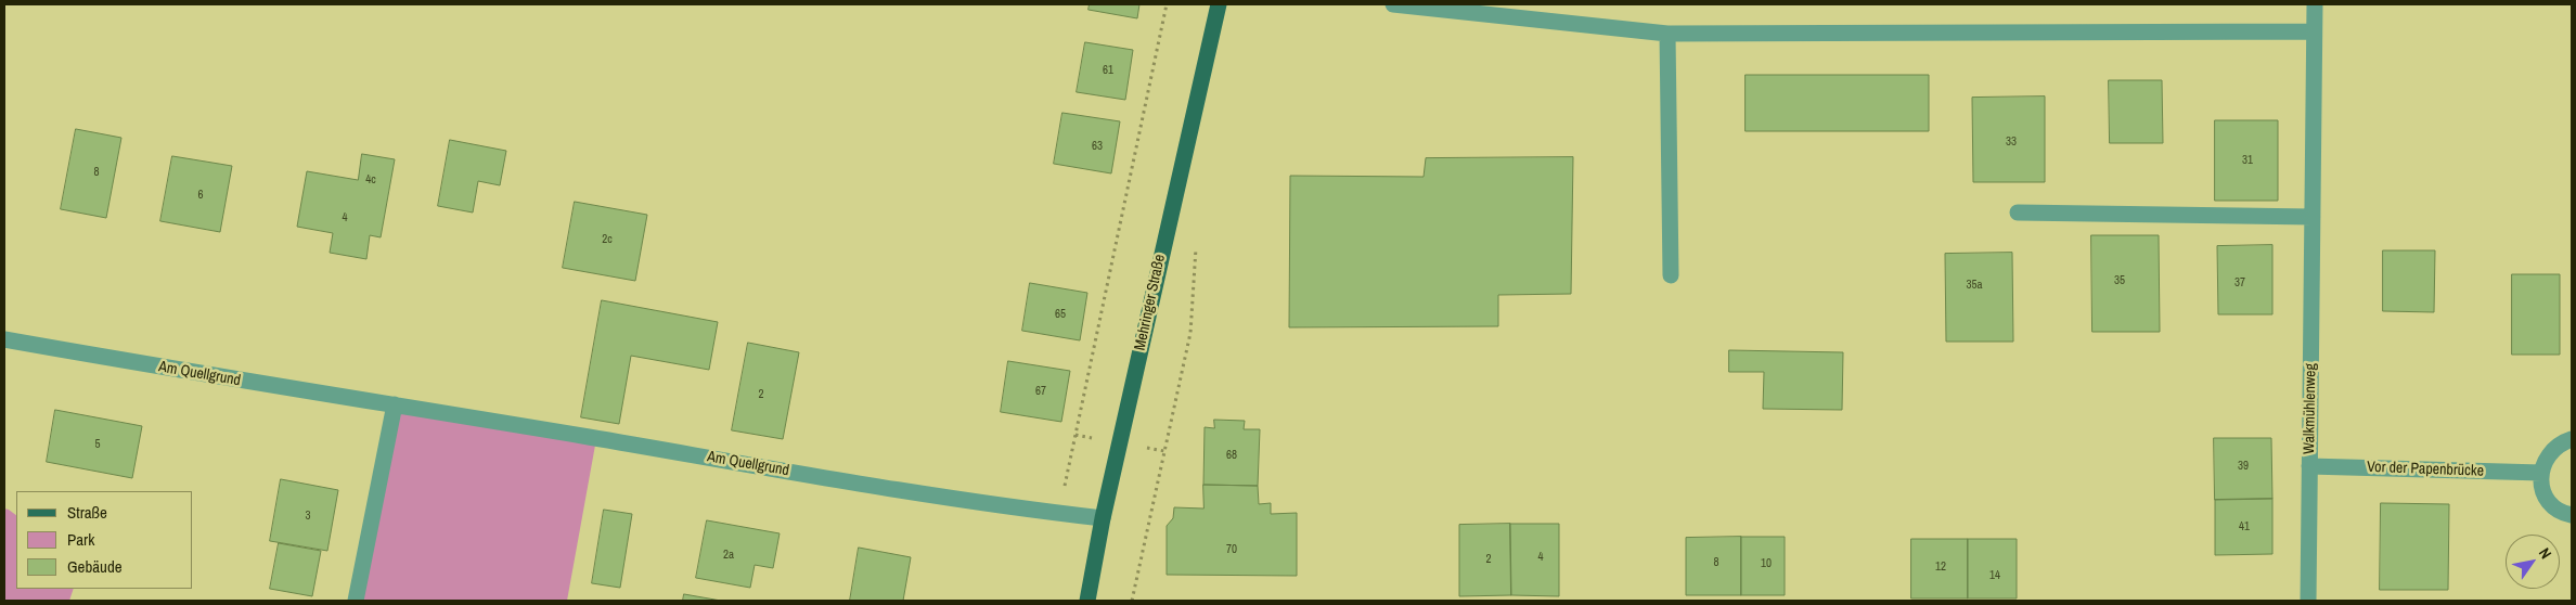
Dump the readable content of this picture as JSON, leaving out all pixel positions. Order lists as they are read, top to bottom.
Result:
{
  "streets": {
    "main road": ["Mehringer Straße"],
    "street": ["Am Quellgrund", "Walkmühlenweg", "Vor der Papenbrücke"]
  },
  "crossings": [
    ["Mehringer Straße", "Am Quellgrund"],
    ["Walkmühlenweg", "Vor der Papenbrücke"]
  ],
  "house_numbers": [
    "61",
    "33",
    "63",
    "31",
    "8",
    "4c",
    "6",
    "4",
    "2c",
    "35",
    "37",
    "35a",
    "65",
    "67",
    "2",
    "5",
    "68",
    "39",
    "3",
    "41",
    "70",
    "2a",
    "4",
    "2",
    "8",
    "10",
    "12",
    "14"
  ],
  "legend": ["Straße", "Park", "Gebäude"],
  "north": "top right"
}
